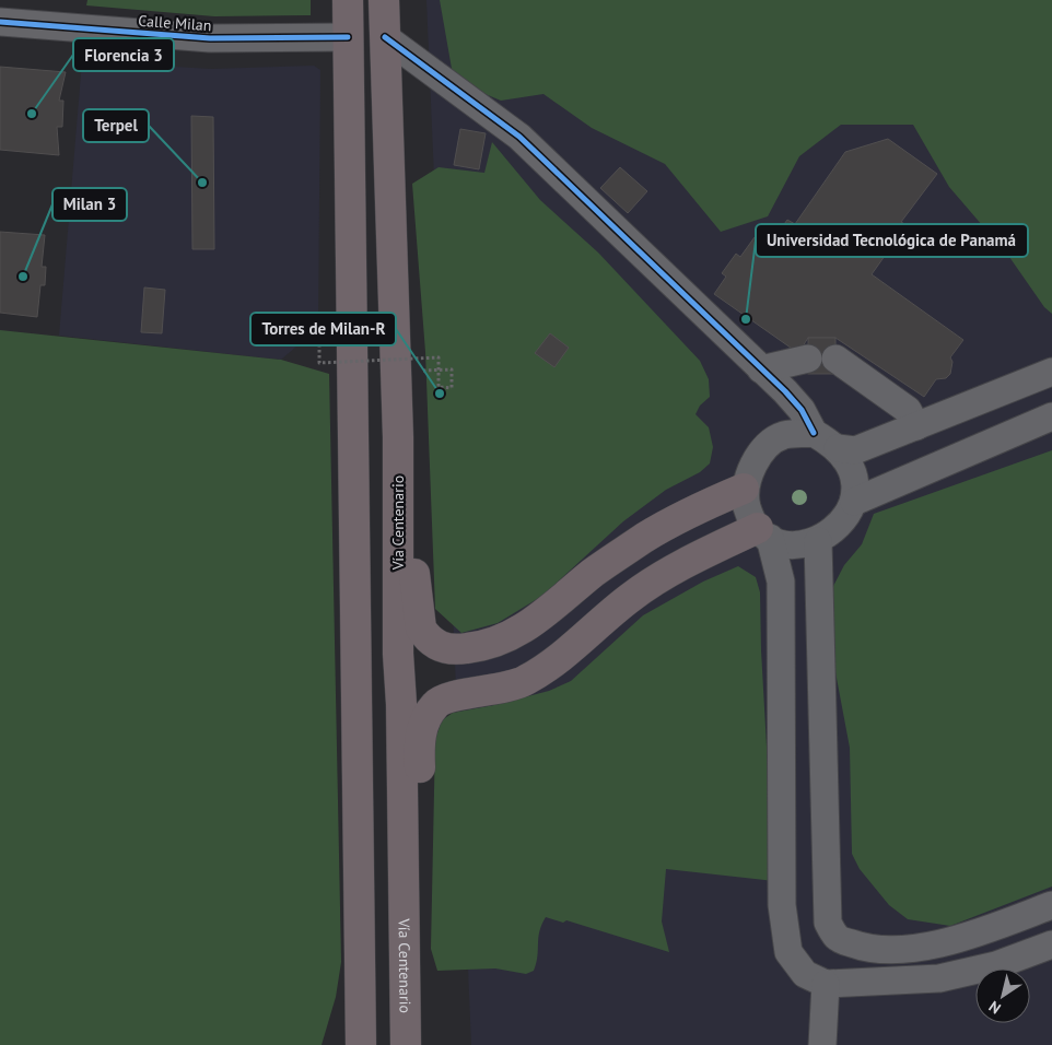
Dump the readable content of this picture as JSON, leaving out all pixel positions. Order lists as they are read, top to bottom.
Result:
{
  "streets": {
    "highway": ["Vía Centenario"],
    "street": ["Calle Milan"]
  },
  "places": [
    "Florencia 3",
    "Terpel",
    "Milan 3",
    "Universidad Tecnológica de Panamá",
    "Torres de Milan-R"
  ],
  "north": "bottom left"
}
